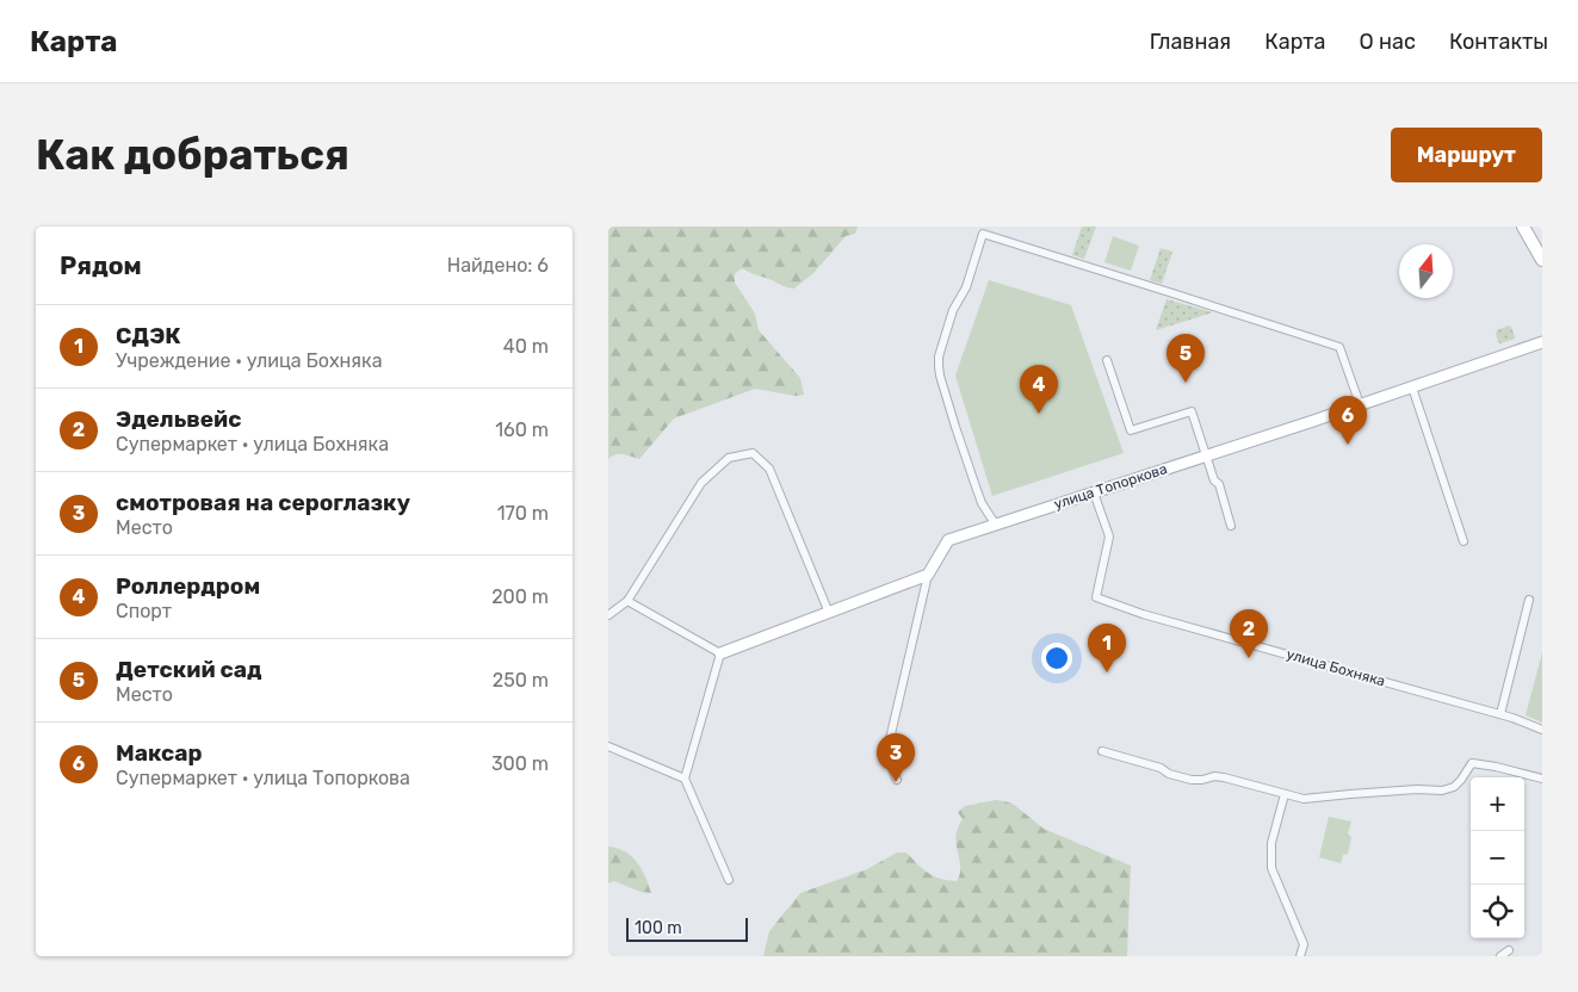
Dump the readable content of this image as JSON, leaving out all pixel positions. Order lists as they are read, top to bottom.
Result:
{
  "streets": {
    "main road": ["улица Топоркова"],
    "street": ["улица Бохняка"]
  },
  "crossings": [
    ["улица Топоркова", "улица Бохняка"]
  ],
  "scale_bar": "100 m",
  "north": "top",
  "page": {
    "header": "Карта",
    "nav": [
      "Главная",
      "Карта",
      "О нас",
      "Контакты"
    ],
    "buttons": "Маршрут",
    "title": "Как добраться",
    "heading": ["Рядом", "Найдено: 6"],
    "list": [
      {
        "mark": "1",
        "name": "СДЭК",
        "note": "Учреждение · улица Бохняка",
        "value": "40 m"
      },
      {
        "mark": "2",
        "name": "Эдельвейс",
        "note": "Супермаркет · улица Бохняка",
        "value": "160 m"
      },
      {
        "mark": "3",
        "name": "смотровая на сероглазку",
        "note": "Место",
        "value": "170 m"
      },
      {
        "mark": "4",
        "name": "Роллердром",
        "note": "Спорт",
        "value": "200 m"
      },
      {
        "mark": "5",
        "name": "Детский сад",
        "note": "Место",
        "value": "250 m"
      },
      {
        "mark": "6",
        "name": "Максар",
        "note": "Супермаркет · улица Топоркова",
        "value": "300 m"
      }
    ],
    "pins": [
      "5",
      "4",
      "6",
      "2",
      "1",
      "3"
    ],
    "map_buttons": ["+", "−"],
    "scale": "100 m"
  }
}
